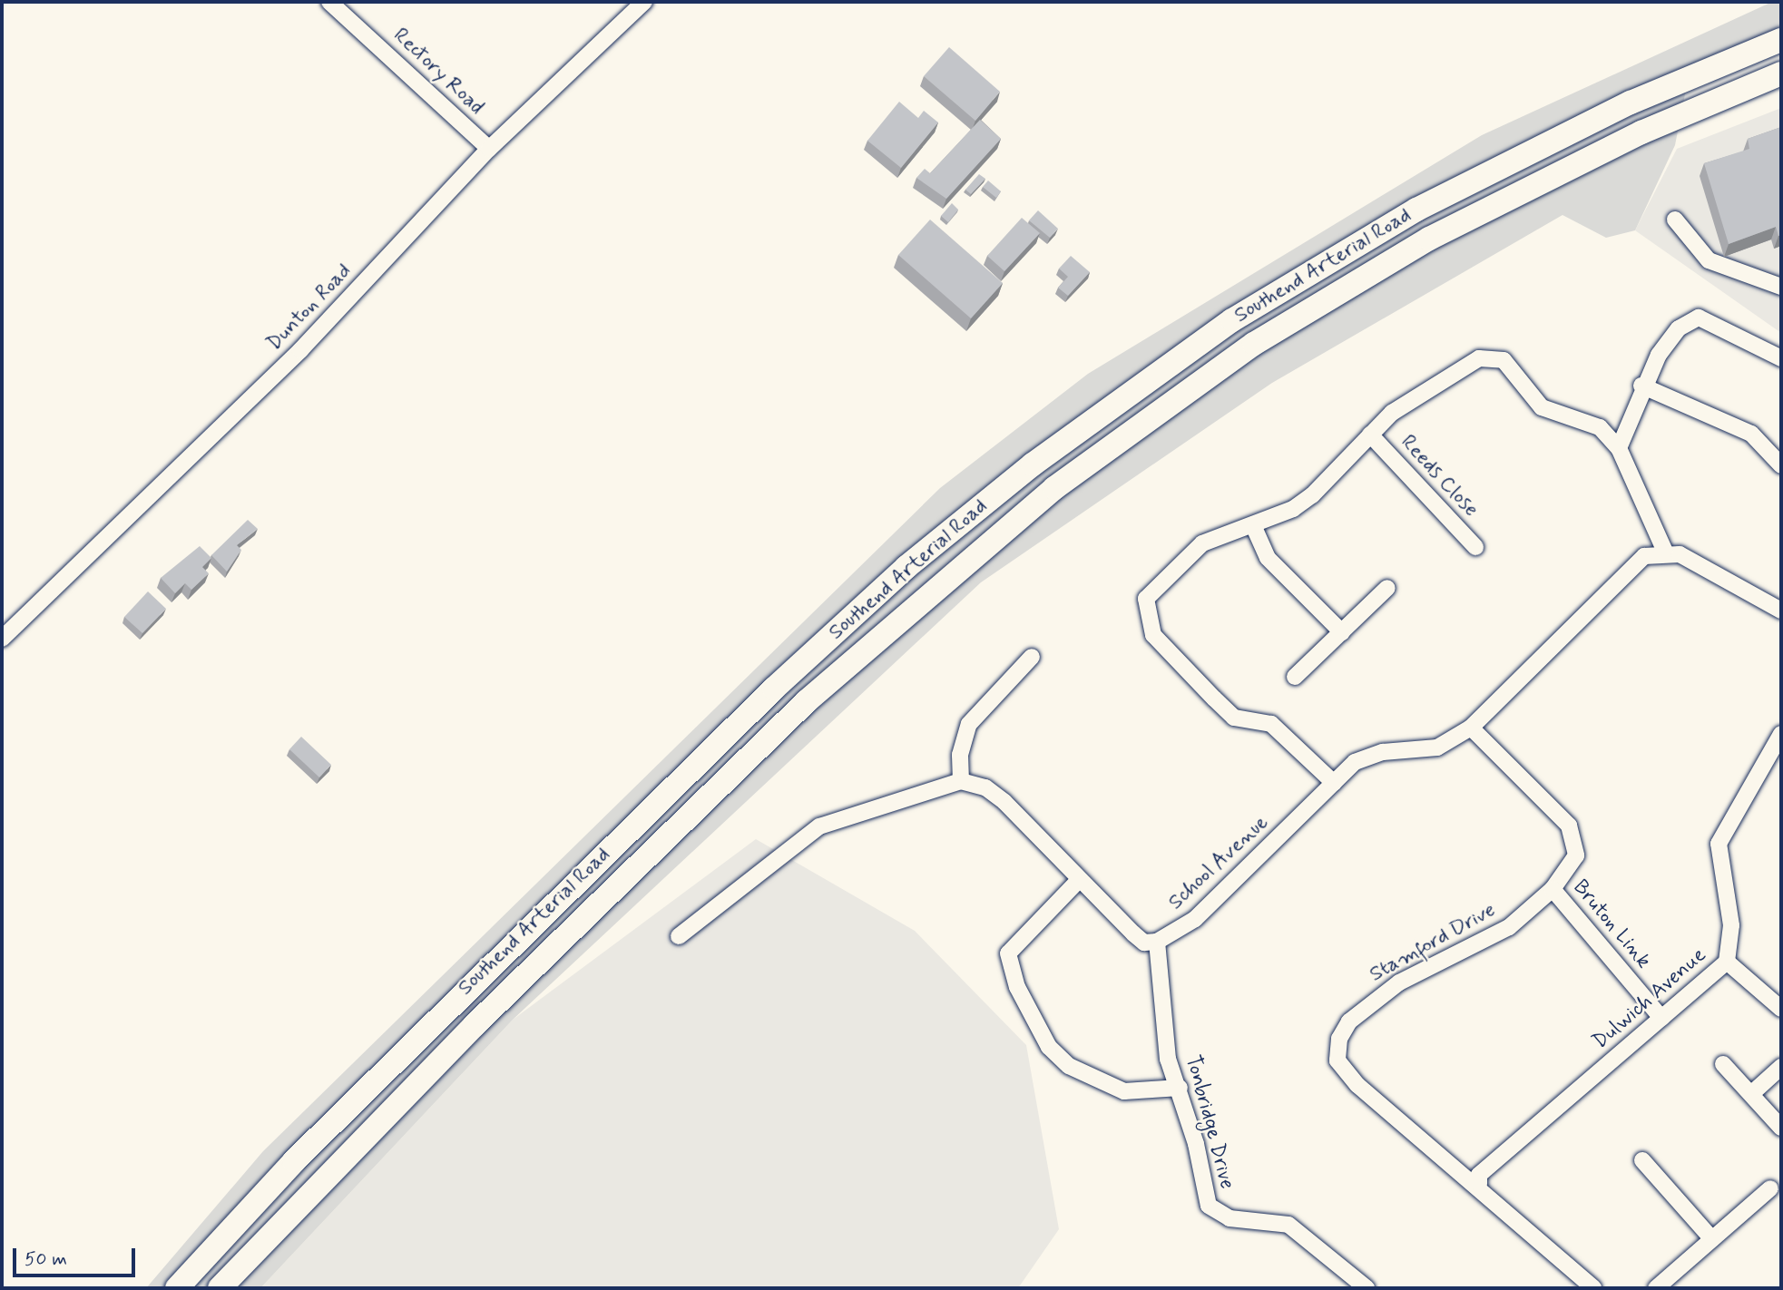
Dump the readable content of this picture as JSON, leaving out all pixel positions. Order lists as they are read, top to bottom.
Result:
{
  "streets": {
    "highway": ["Southend Arterial Road"],
    "street": [
      "Rectory Road",
      "Dunton Road",
      "Reeds Close",
      "School Avenue",
      "Bruton Link",
      "Stamford Drive",
      "Dulwich Avenue",
      "Tonbridge Drive"
    ]
  },
  "crossings": [
    ["Rectory Road", "Dunton Road"],
    ["School Avenue", "Stamford Drive"],
    ["School Avenue", "Tonbridge Drive"],
    ["Bruton Link", "Stamford Drive"],
    ["Bruton Link", "Dulwich Avenue"],
    ["Stamford Drive", "Dulwich Avenue"]
  ],
  "scale_bar": "50 m"
}
